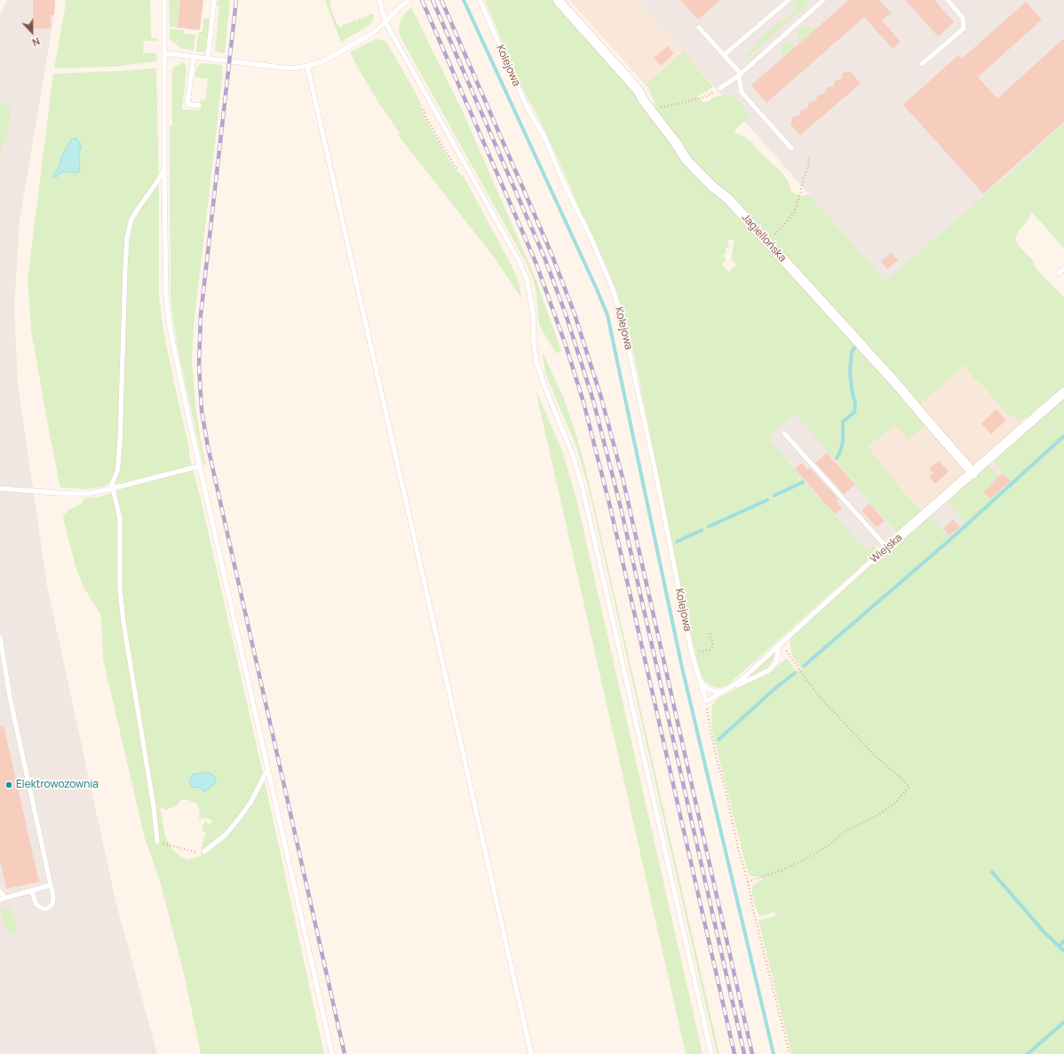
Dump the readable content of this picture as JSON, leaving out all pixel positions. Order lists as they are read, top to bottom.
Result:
{
  "streets": {
    "street": ["Jagiellońska", "Wiejska"],
    "lane": ["Kolejowa"]
  },
  "crossings": [
    ["Kolejowa", "Wiejska"],
    ["Jagiellońska", "Wiejska"]
  ],
  "places": ["Elektrowozownia"],
  "north": "bottom"
}
